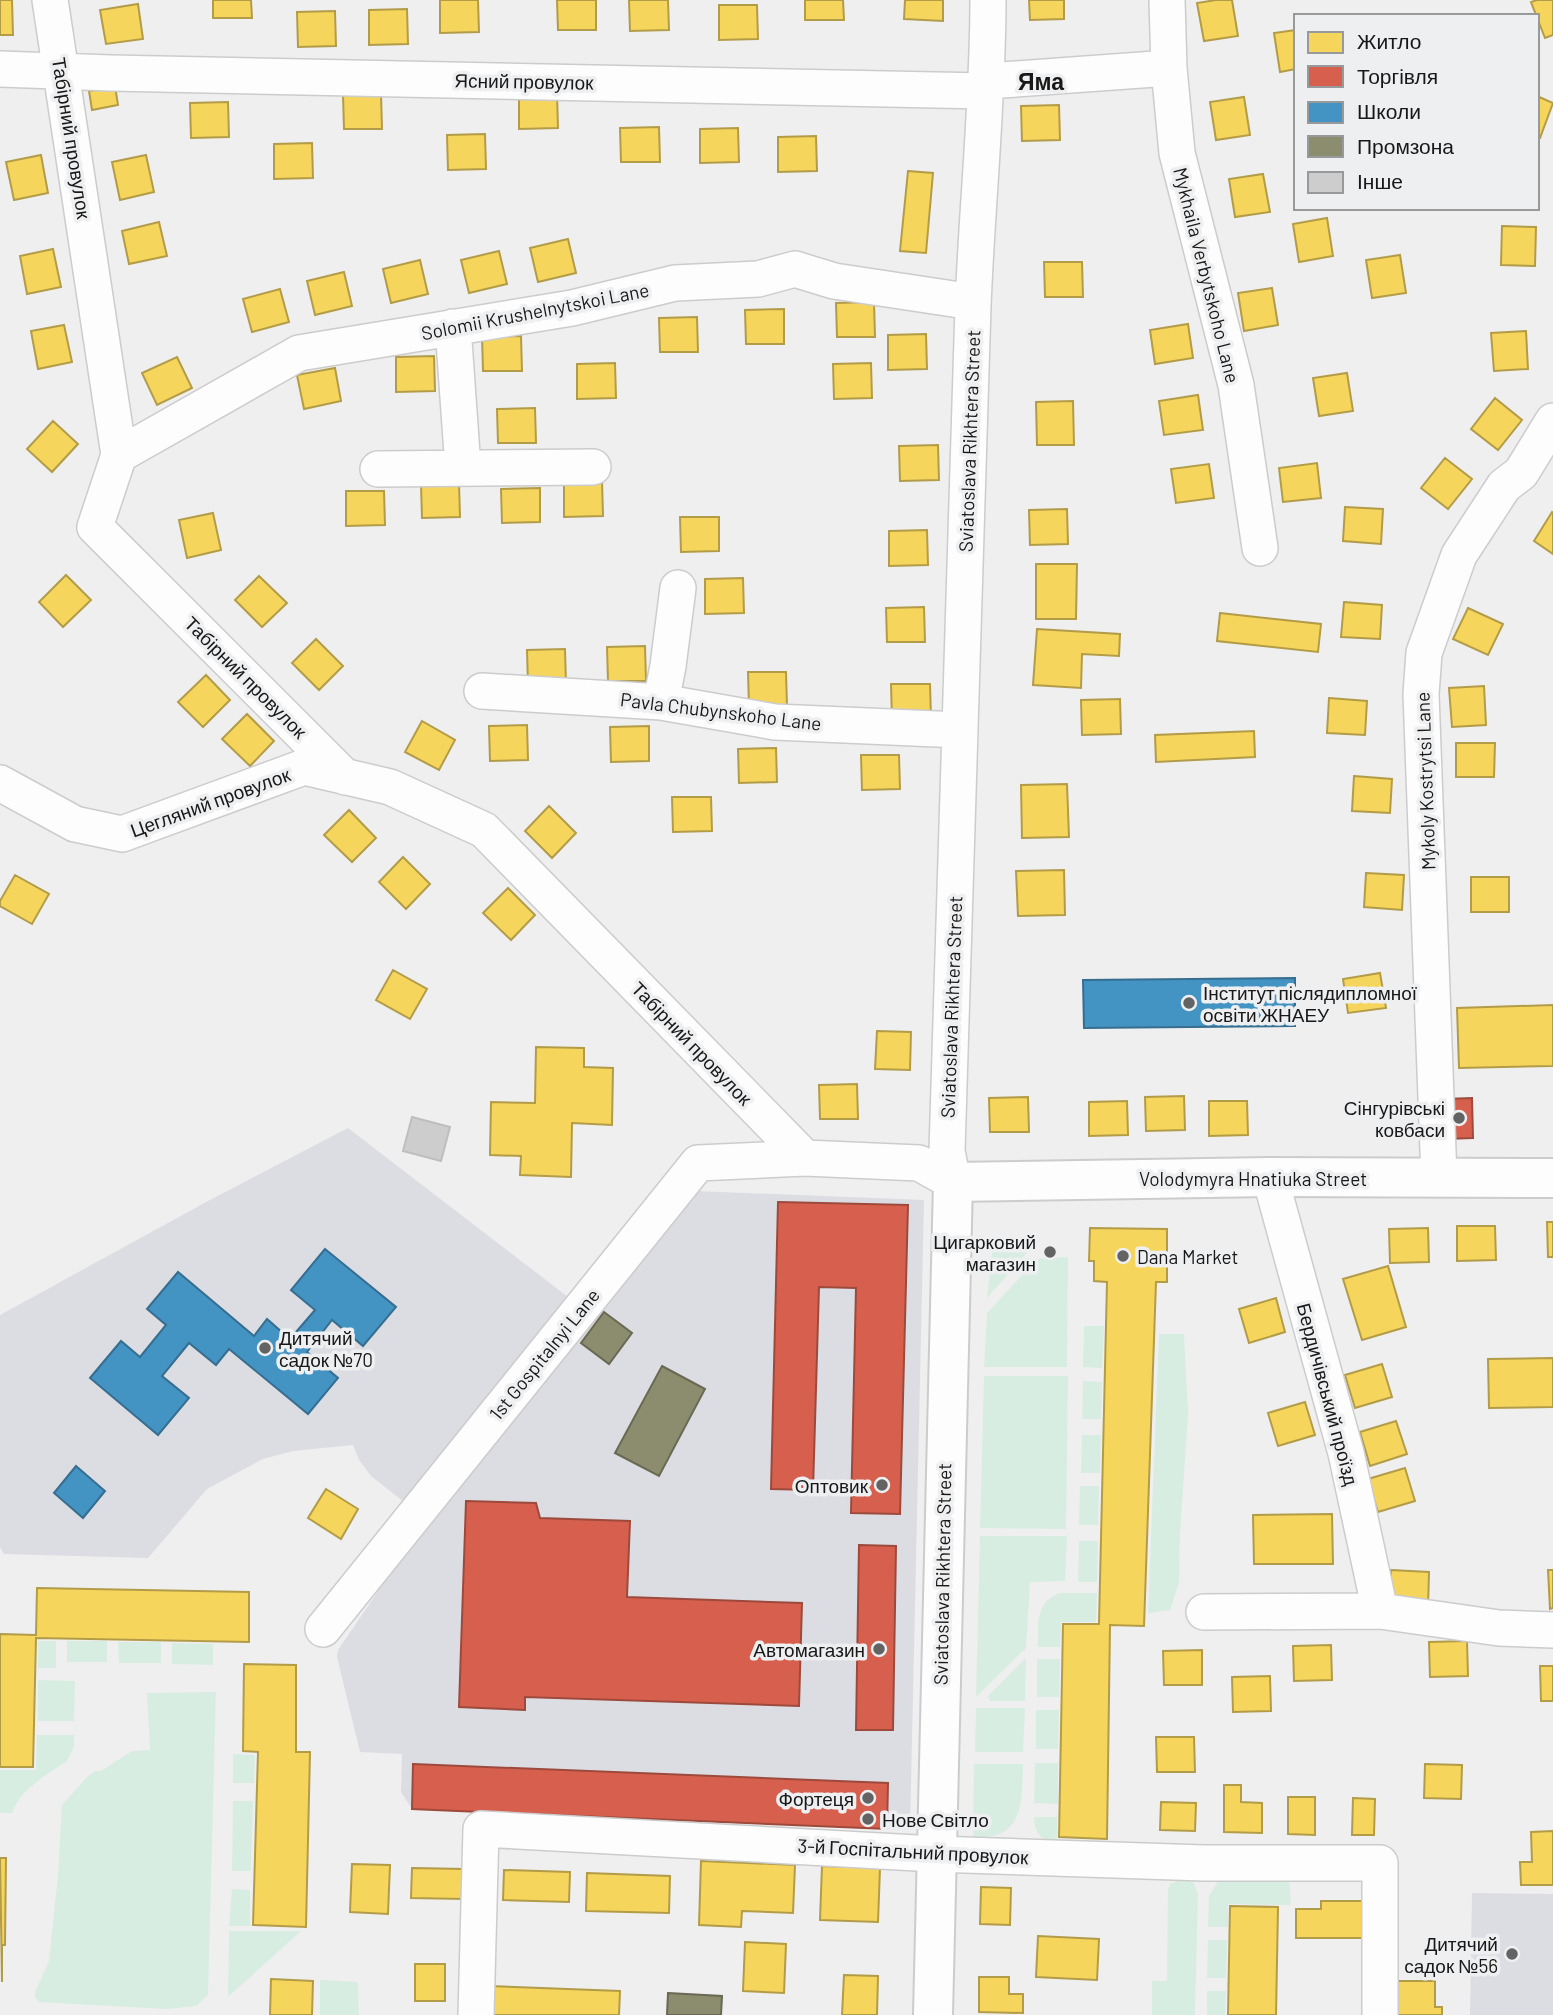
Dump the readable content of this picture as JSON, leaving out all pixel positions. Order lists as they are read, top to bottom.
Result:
{
  "streets": {
    "main road": ["Sviatoslava Rikhtera Street", "Volodymyra Hnatiuka Street"],
    "street": [
      "Ясний провулок",
      "Табірний провулок",
      "Mykhaila Verbytskoho Lane",
      "Solomii Krushelnytskoi Lane",
      "Pavla Chubynskoho Lane",
      "Mykoly Kostrytsi Lane",
      "Цегляний провулок",
      "1st Gospitalnyi Lane",
      "Бердичівський проїзд",
      "3-й Госпітальний провулок"
    ]
  },
  "crossings": [
    ["Ясний провулок", "Табірний провулок"],
    ["Ясний провулок", "Mykhaila Verbytskoho Lane"],
    ["Ясний провулок", "Sviatoslava Rikhtera Street"],
    ["Табірний провулок", "Solomii Krushelnytskoi Lane"],
    ["Табірний провулок", "Цегляний провулок"],
    ["Табірний провулок", "1st Gospitalnyi Lane"],
    ["Solomii Krushelnytskoi Lane", "Sviatoslava Rikhtera Street"],
    ["Sviatoslava Rikhtera Street", "Pavla Chubynskoho Lane"],
    ["Sviatoslava Rikhtera Street", "Volodymyra Hnatiuka Street"],
    ["Sviatoslava Rikhtera Street", "1st Gospitalnyi Lane"],
    ["Sviatoslava Rikhtera Street", "3-й Госпітальний провулок"],
    ["Mykoly Kostrytsi Lane", "Volodymyra Hnatiuka Street"],
    ["Volodymyra Hnatiuka Street", "1st Gospitalnyi Lane"],
    ["Volodymyra Hnatiuka Street", "Бердичівський проїзд"]
  ],
  "districts": ["Яма"],
  "places": [
    "Інститут післядипломної освіти ЖНАЕУ",
    "Сінгурівські ковбаси",
    "Цигарковий магазин",
    "Dana Market",
    "Дитячий садок №70",
    "Оптовик",
    "Автомагазин",
    "Фортеця",
    "Нове Світло",
    "Дитячий садок №56"
  ],
  "legend": [
    "Житло",
    "Торгівля",
    "Школи",
    "Промзона",
    "Інше"
  ]
}
